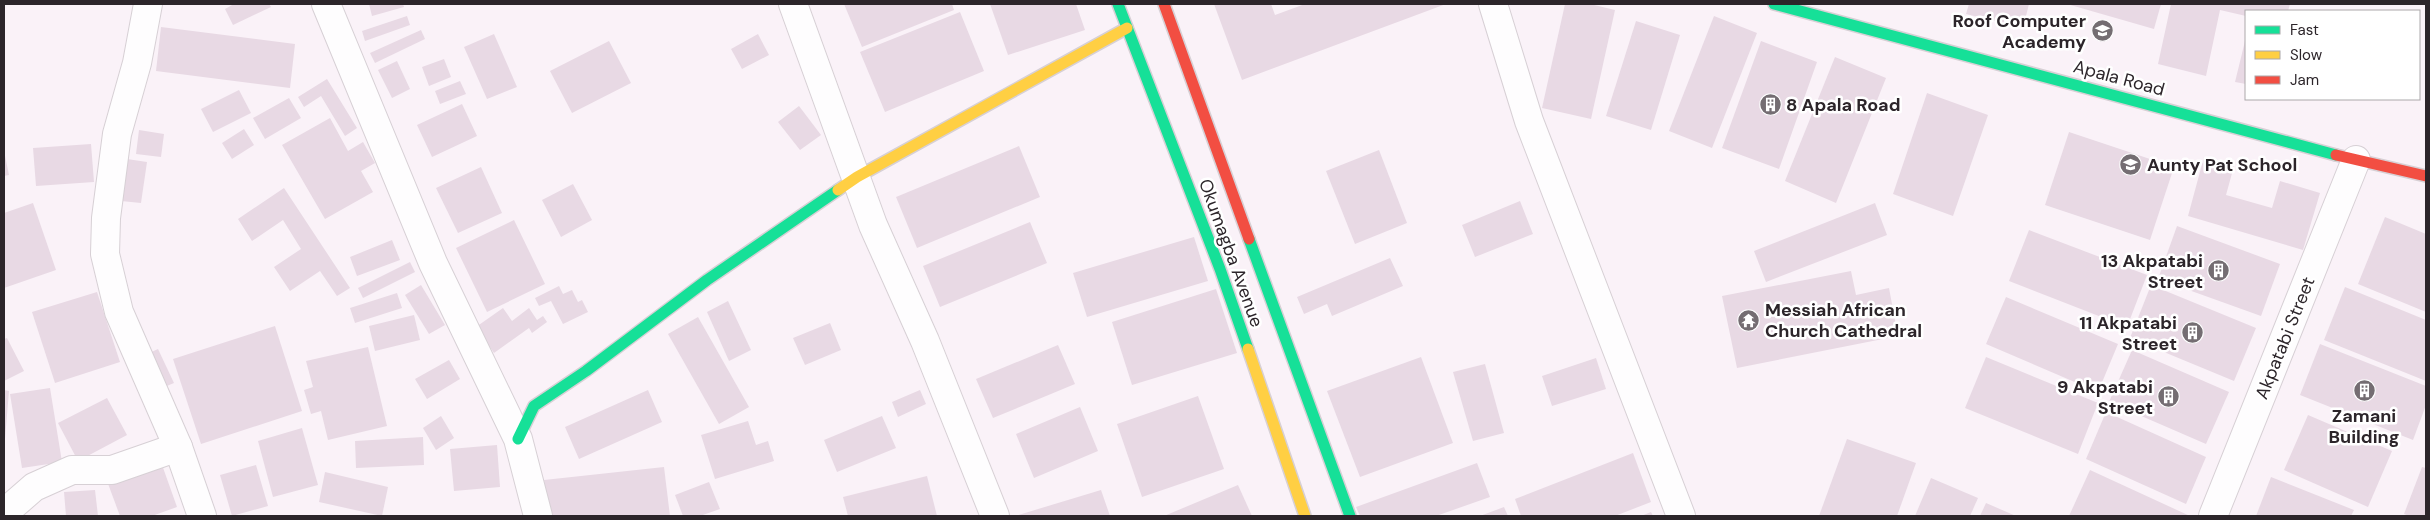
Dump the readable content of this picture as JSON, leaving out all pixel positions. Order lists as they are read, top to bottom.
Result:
{
  "streets": {
    "street": ["Apala Road", "Okumagba Avenue", "Akpatabi Street"]
  },
  "crossings": [
    ["Apala Road", "Akpatabi Street"]
  ],
  "places": {
    "school or university": ["Roof Computer Academy", "Aunty Pat School"],
    "building": [
      "8 Apala Road",
      "13 Akpatabi Street",
      "11 Akpatabi Street",
      "Zamani Building",
      "9 Akpatabi Street"
    ],
    "temple": ["Messiah African Church Cathedral"]
  },
  "legend": ["Fast", "Slow", "Jam"]
}
